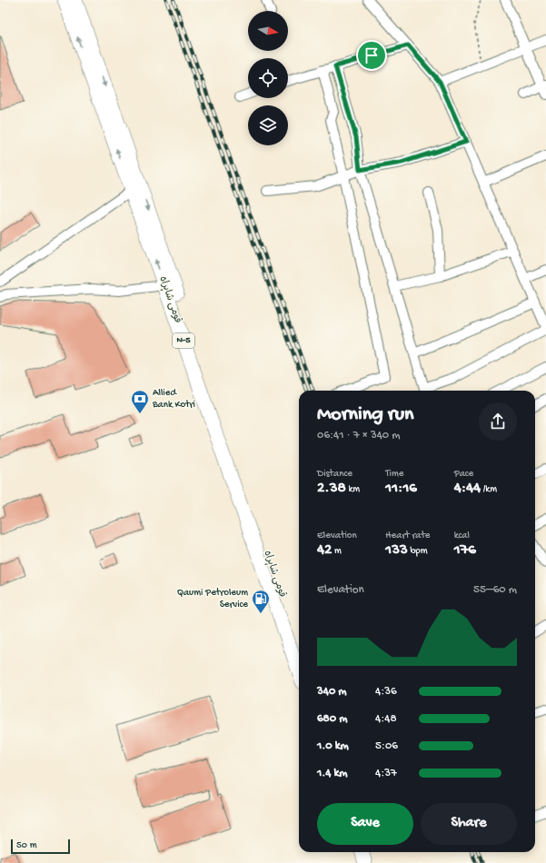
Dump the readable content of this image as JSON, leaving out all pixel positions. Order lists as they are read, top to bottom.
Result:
{
  "streets": {
    "highway": ["قومی شاہراہ", "N-5"]
  },
  "places": {
    "bank": ["Allied Bank Kotri"],
    "fuel station": ["Qaumi Petroleum Service"]
  },
  "scale_bar": "50 m",
  "north": "right",
  "page": {
    "heading": ["Morning run", "06:41 · 7 × 340 m"],
    "stats": [
      ["Distance", "2.38 km"],
      ["Time", "11:16"],
      ["Pace", "4:44 /km"],
      ["Elevation", "42 m"],
      ["Heart rate", "133 bpm"],
      ["kcal", "176"]
    ],
    "chart": ["Elevation", "55–60 m"],
    "list": [
      {
        "name": "340 m",
        "note": "4:36"
      },
      {
        "name": "680 m",
        "note": "4:48"
      },
      {
        "name": "1.0 km",
        "note": "5:06"
      },
      {
        "name": "1.4 km",
        "note": "4:37"
      }
    ],
    "buttons": ["Save", "Share"],
    "scale": "50 m"
  }
}
